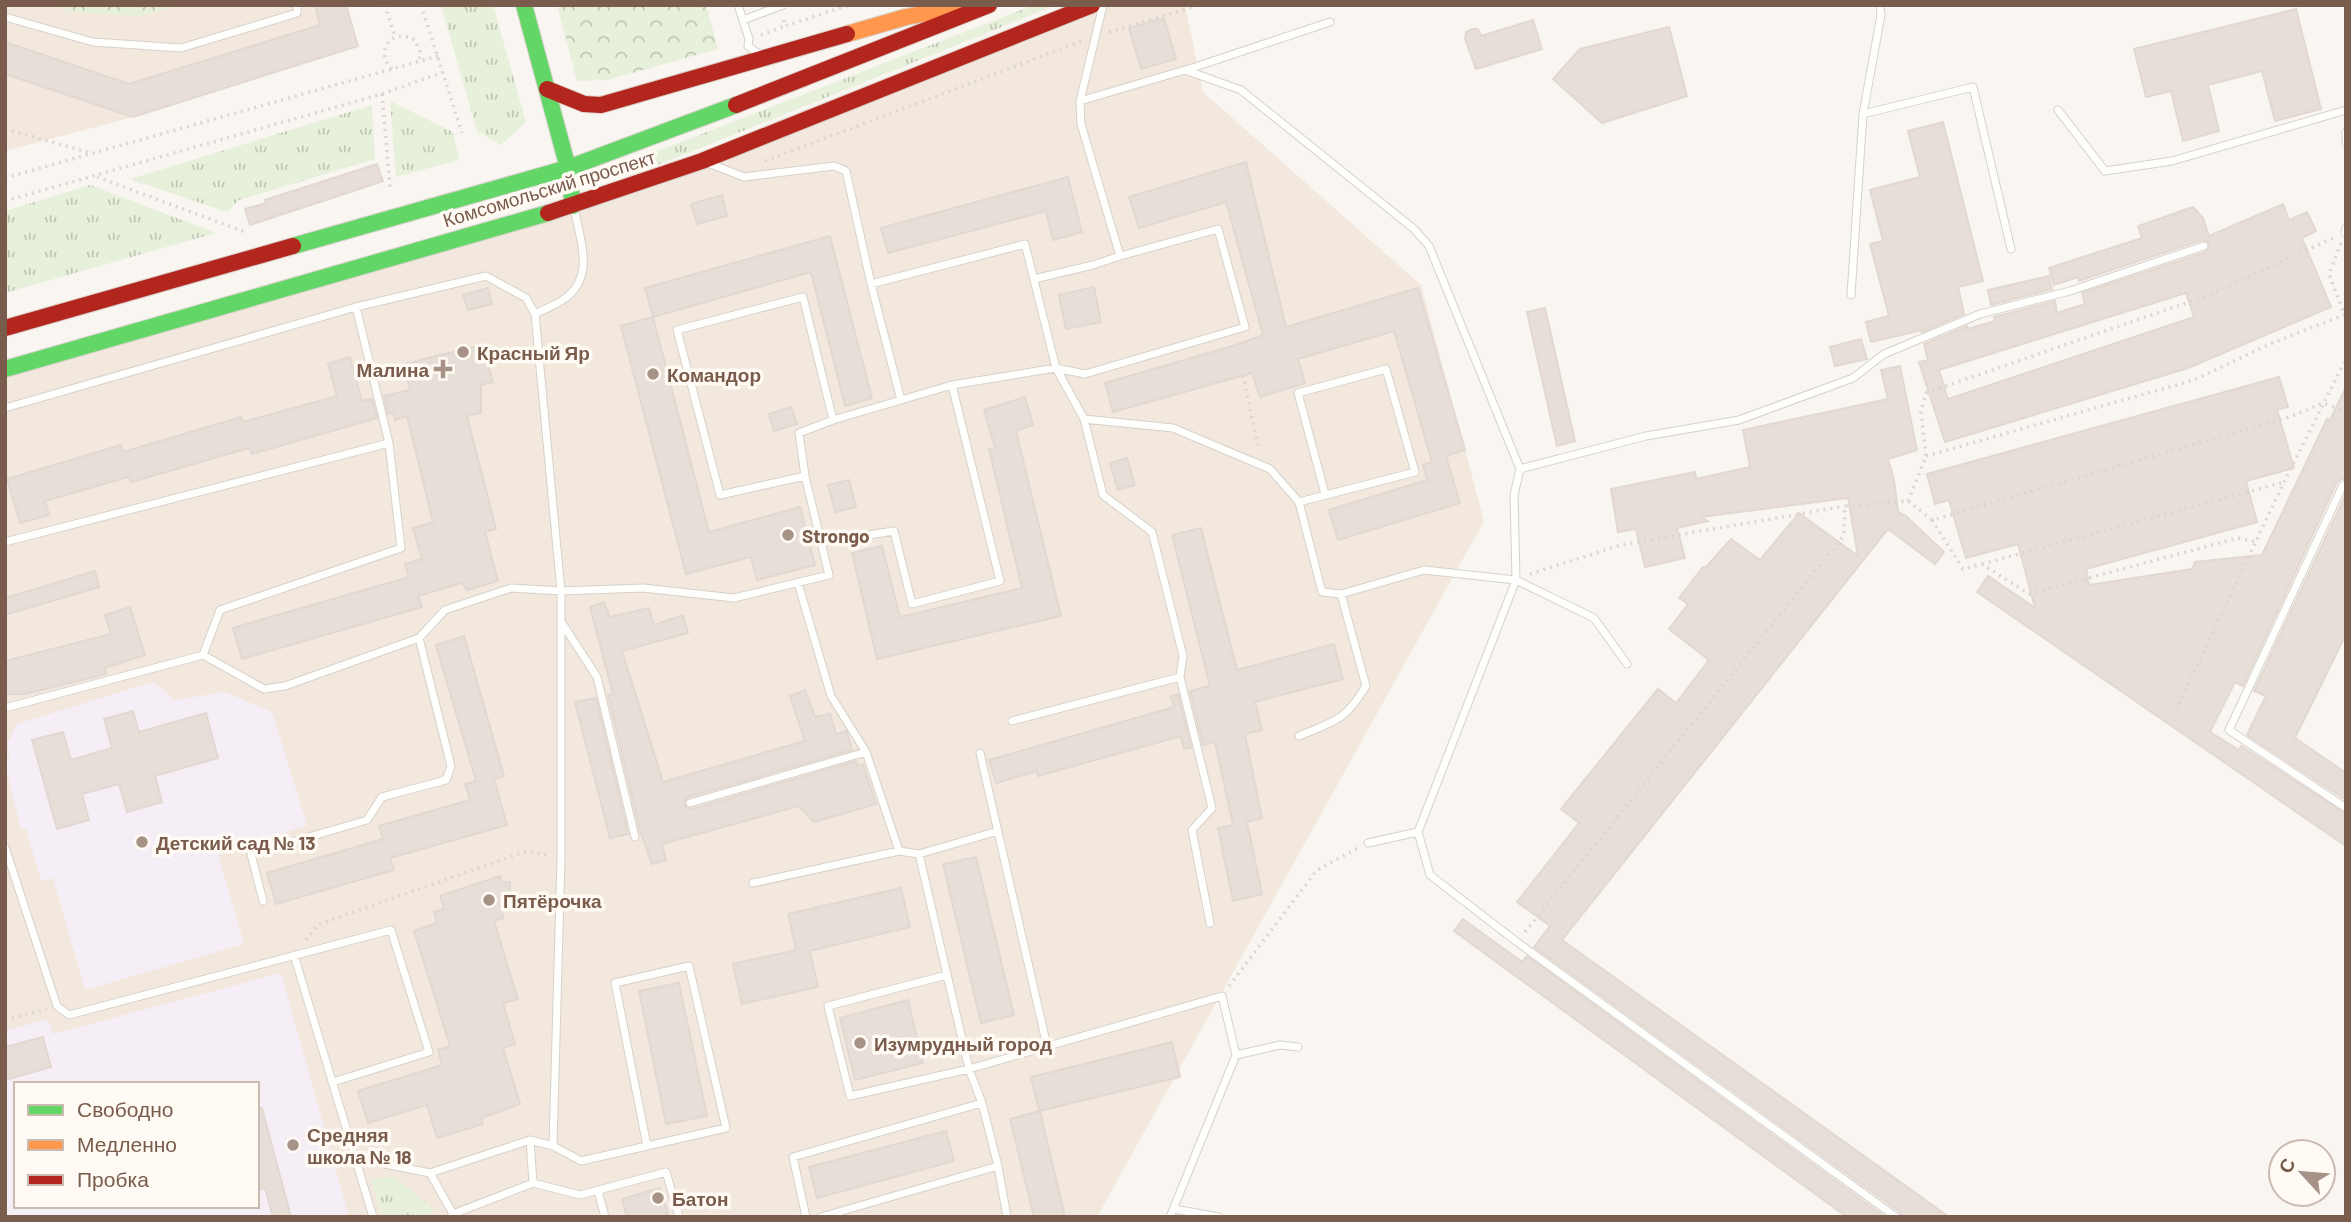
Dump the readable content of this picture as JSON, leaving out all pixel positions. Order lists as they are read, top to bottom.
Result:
{
  "streets": {
    "main road": ["Комсомольский проспект"]
  },
  "places": {
    "other": [
      "Красный Яр",
      "Командор",
      "Strongo",
      "Детский сад № 13",
      "Пятёрочка",
      "Изумрудный город",
      "Средняя школа № 18",
      "Батон"
    ],
    "health": ["Малина"]
  },
  "legend": ["Свободно", "Медленно", "Пробка"],
  "north": "top left"
}
